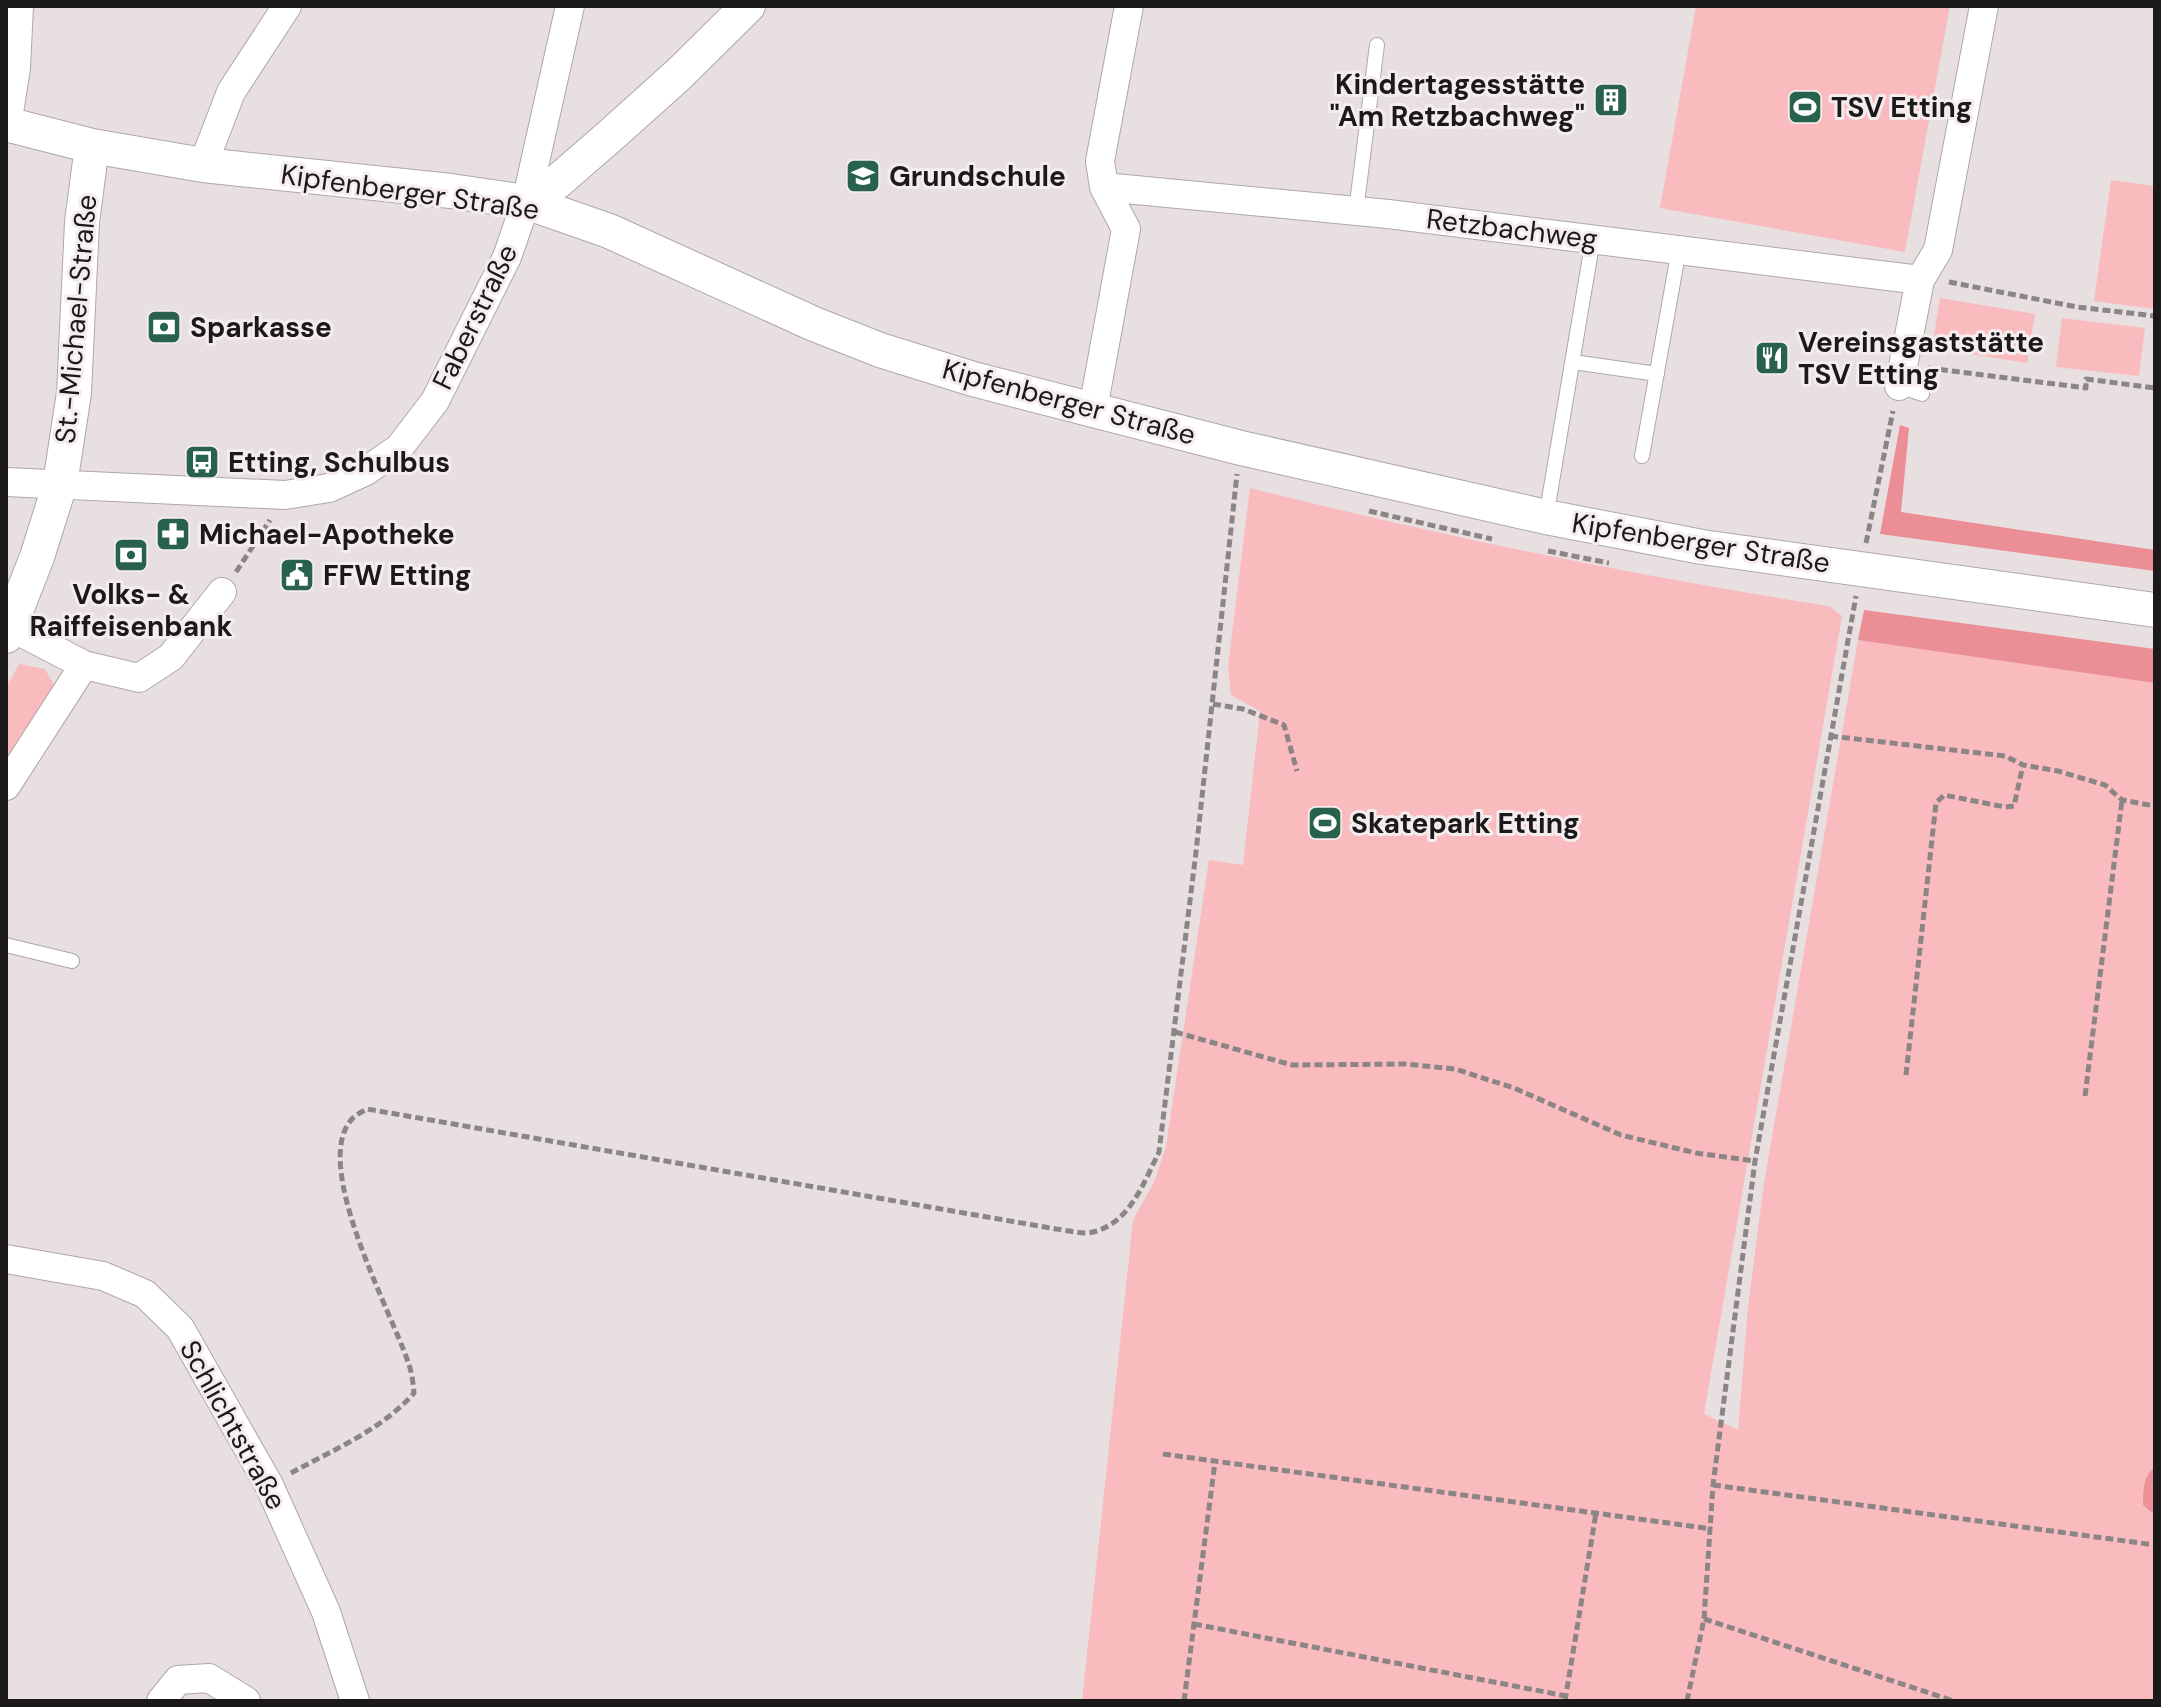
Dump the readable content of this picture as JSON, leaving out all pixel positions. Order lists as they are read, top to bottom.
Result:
{
  "streets": {
    "street": [
      "Kipfenberger Straße",
      "Retzbachweg",
      "Faberstraße",
      "St.-Michael-Straße",
      "Schlichtstraße"
    ]
  },
  "crossings": [
    ["Kipfenberger Straße", "Faberstraße"],
    ["Kipfenberger Straße", "St.-Michael-Straße"],
    ["Faberstraße", "St.-Michael-Straße"]
  ],
  "places": {
    "building": ["Kindertagesstätte \"Am Retzbachweg\""],
    "sports": ["TSV Etting", "Skatepark Etting"],
    "school or university": ["Grundschule"],
    "bank": ["Sparkasse", "Volks- & Raiffeisenbank"],
    "restaurant": ["Vereinsgaststätte TSV Etting"],
    "bus stop": ["Etting, Schulbus"],
    "pharmacy": ["Michael-Apotheke"],
    "public building": ["FFW Etting"]
  }
}
